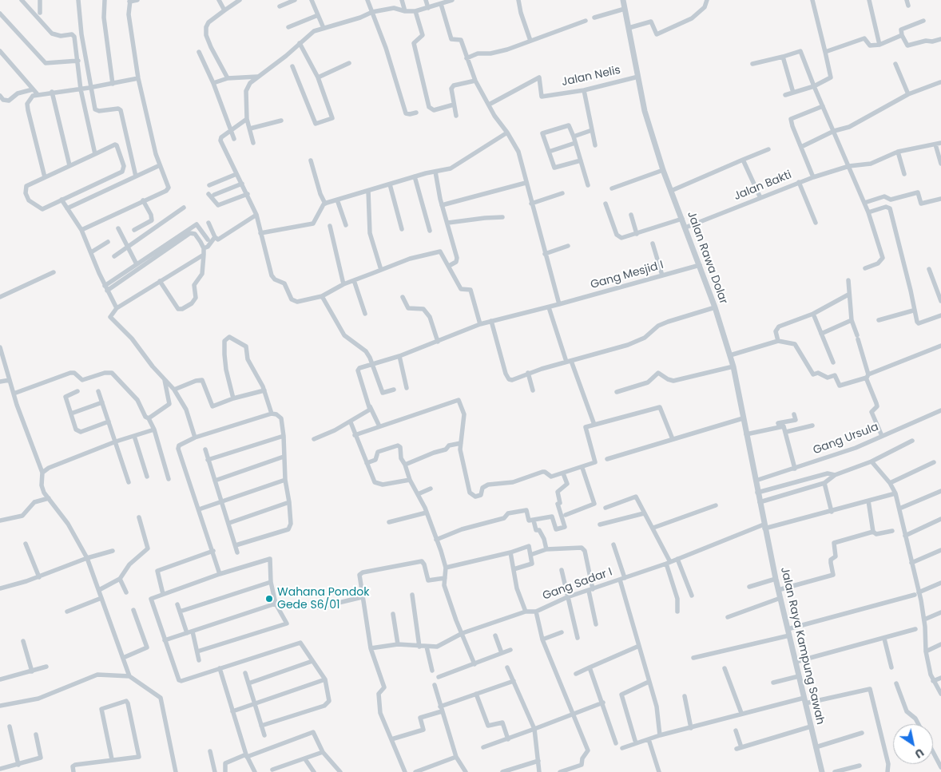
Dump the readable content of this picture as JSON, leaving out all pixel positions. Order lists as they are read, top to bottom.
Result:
{
  "streets": {
    "street": [
      "Jalan Nelis",
      "Jalan Bakti",
      "Jalan Rawa Dolar",
      "Gang Mesjid I",
      "Gang Ursula",
      "Gang Sadar I",
      "Jalan Raya Kampung Sawah"
    ]
  },
  "crossings": [
    ["Jalan Nelis", "Jalan Rawa Dolar"],
    ["Jalan Bakti", "Jalan Rawa Dolar"],
    ["Jalan Rawa Dolar", "Gang Mesjid I"],
    ["Jalan Rawa Dolar", "Gang Ursula"],
    ["Jalan Rawa Dolar", "Gang Sadar I"],
    ["Jalan Rawa Dolar", "Jalan Raya Kampung Sawah"],
    ["Gang Sadar I", "Jalan Raya Kampung Sawah"]
  ],
  "places": ["Wahana Pondok Gede S6/01"],
  "north": "bottom right"
}
